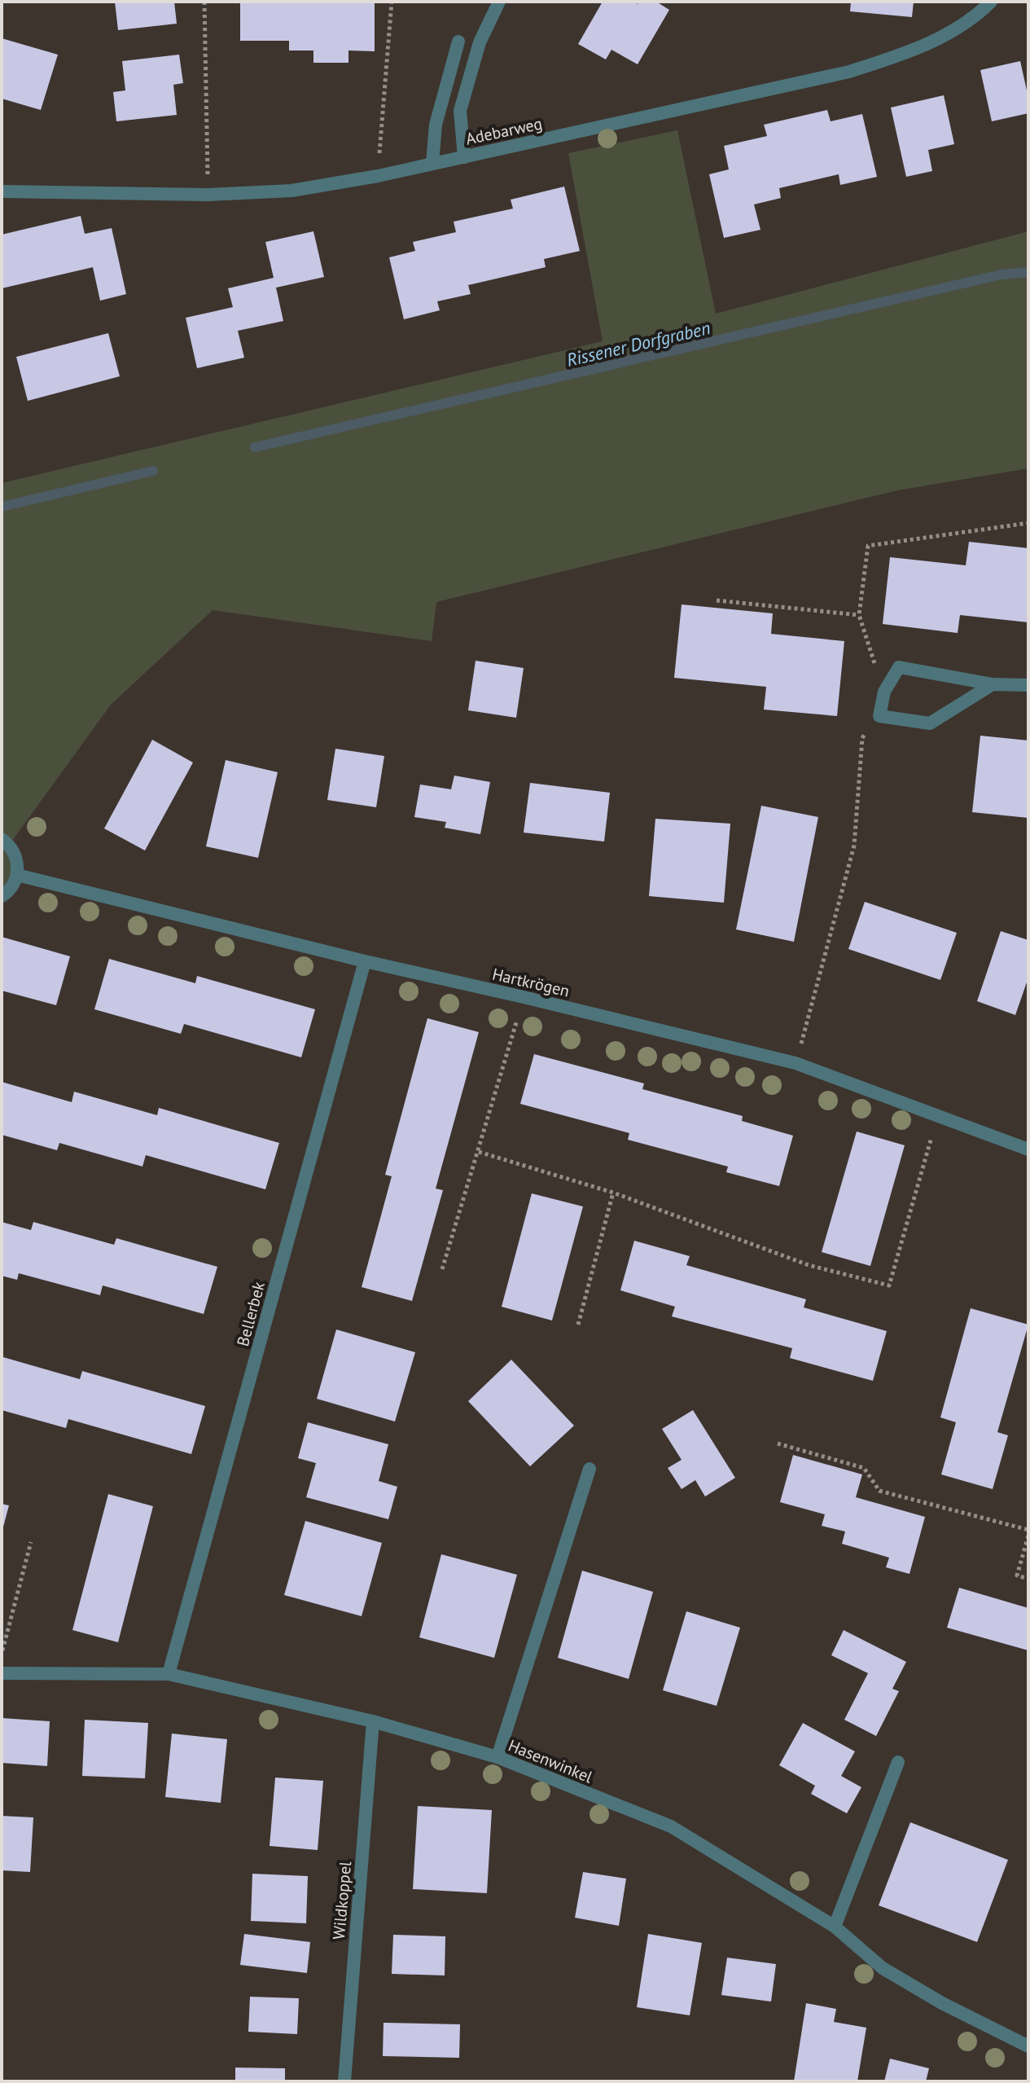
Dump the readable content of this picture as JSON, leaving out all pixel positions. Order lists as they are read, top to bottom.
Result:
{
  "streets": {
    "street": [
      "Adebarweg",
      "Hartkrögen",
      "Bellerbek",
      "Hasenwinkel",
      "Wildkoppel"
    ]
  },
  "crossings": [
    ["Hartkrögen", "Bellerbek"],
    ["Bellerbek", "Hasenwinkel"],
    ["Hasenwinkel", "Wildkoppel"]
  ],
  "water": ["Rissener Dorfgraben"]
}
